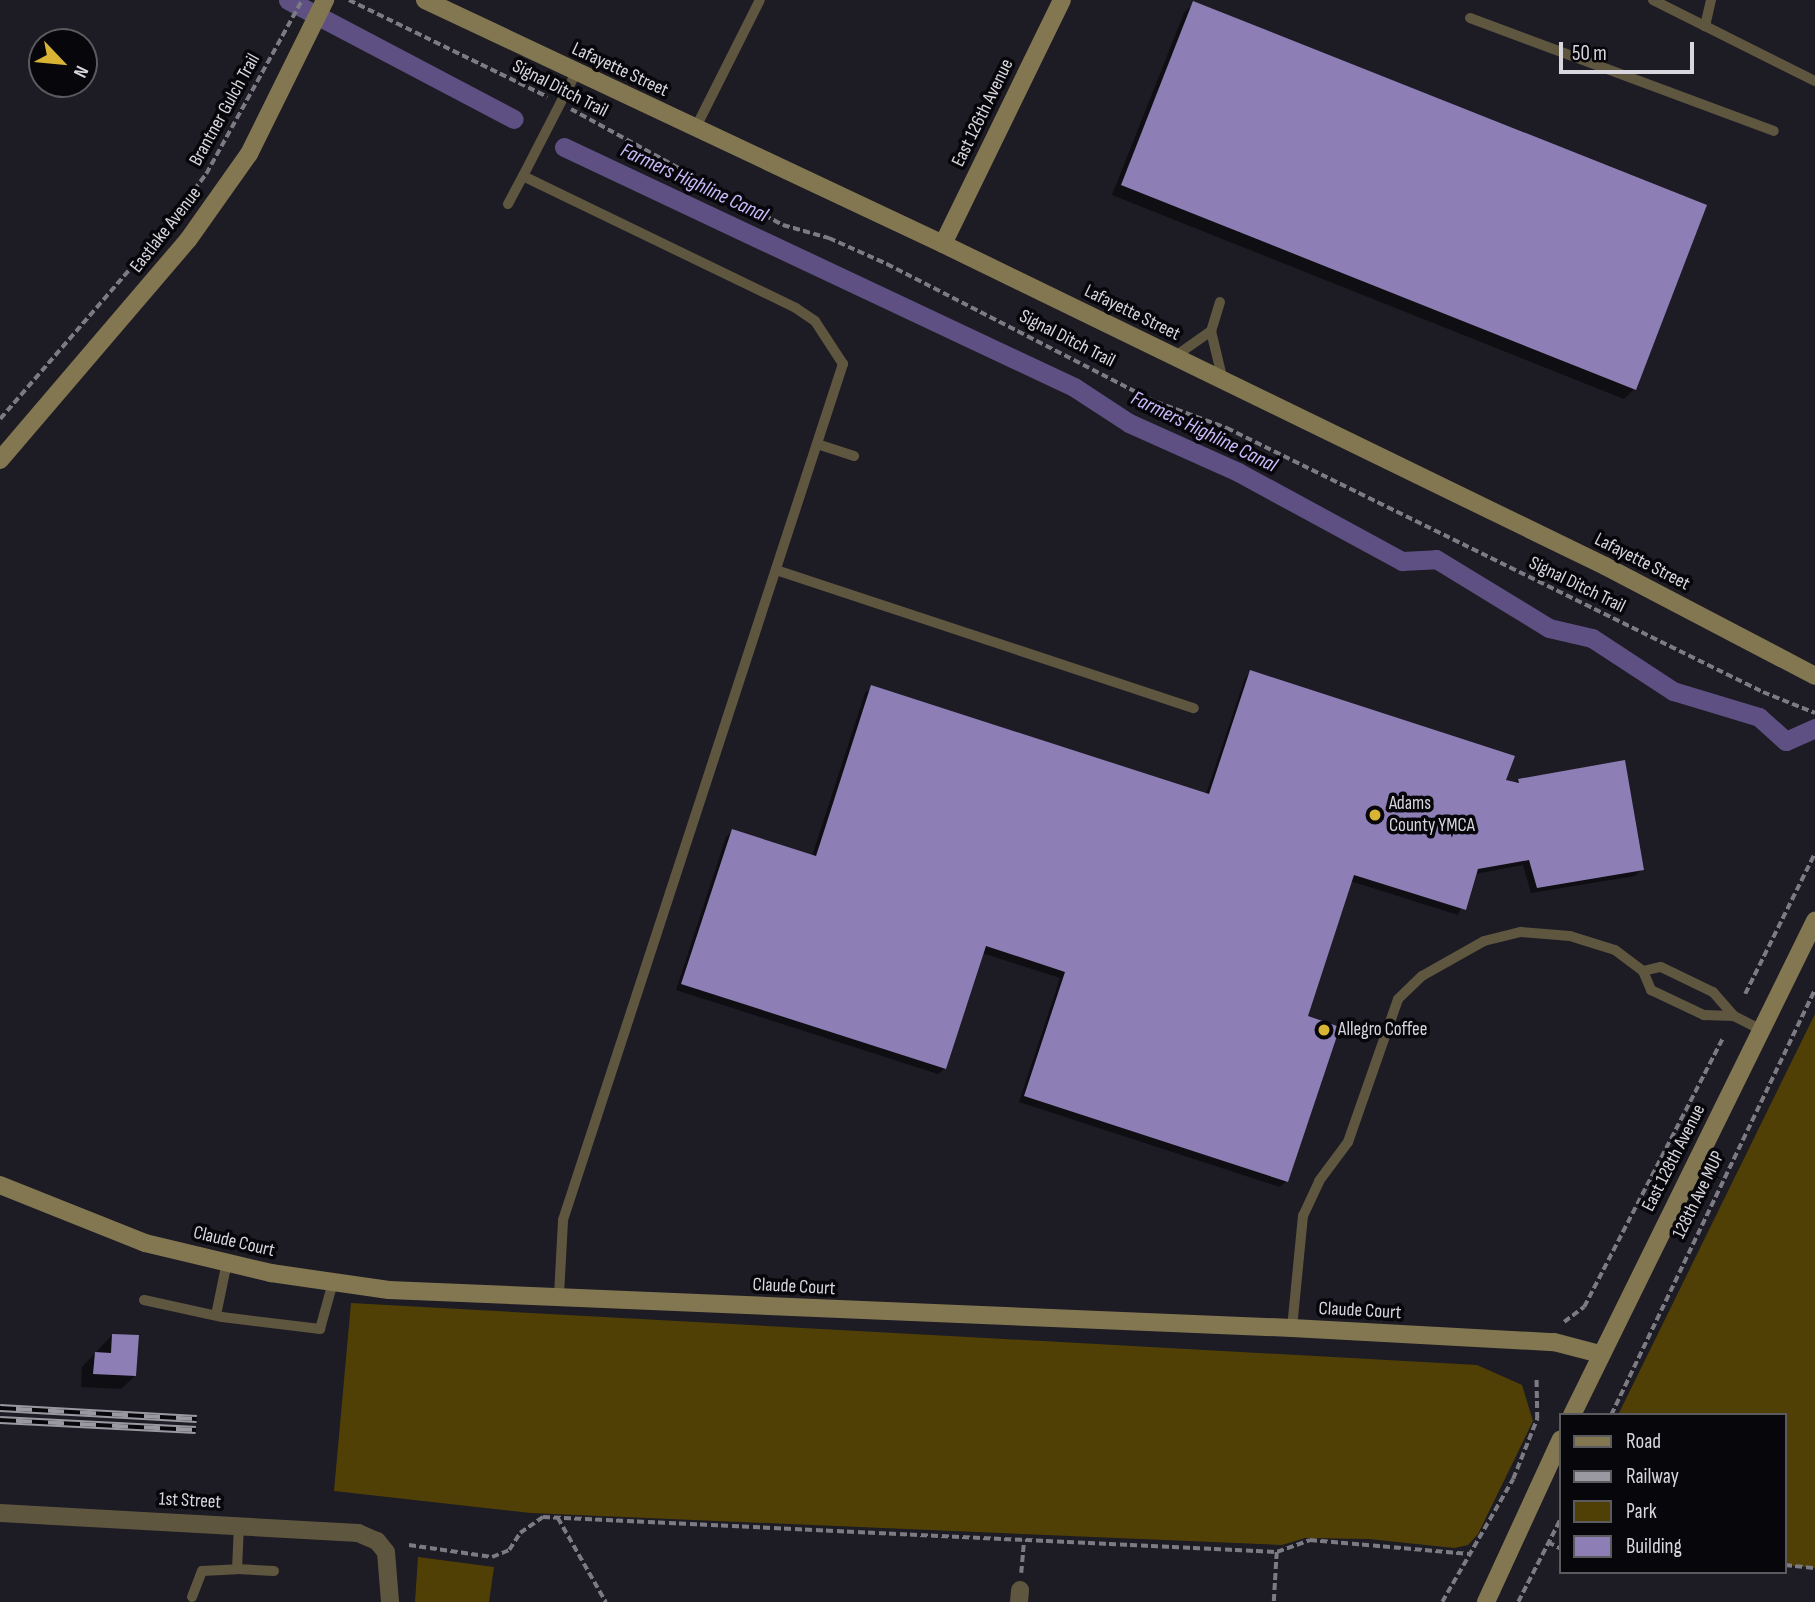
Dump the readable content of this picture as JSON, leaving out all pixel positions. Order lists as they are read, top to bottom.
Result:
{
  "streets": {
    "street": [
      "Lafayette Street",
      "East 126th Avenue",
      "Eastlake Avenue",
      "East 128th Avenue",
      "Claude Court",
      "1st Street"
    ],
    "path": ["Signal Ditch Trail", "Brantner Gulch Trail", "128th Ave MUP"]
  },
  "crossings": [
    ["Lafayette Street", "East 126th Avenue"],
    ["East 128th Avenue", "Claude Court"]
  ],
  "water": ["Farmers Highline Canal"],
  "places": ["Adams County YMCA", "Allegro Coffee"],
  "legend": [
    "Road",
    "Railway",
    "Park",
    "Building"
  ],
  "scale_bar": "50 m",
  "north": "bottom right"
}
